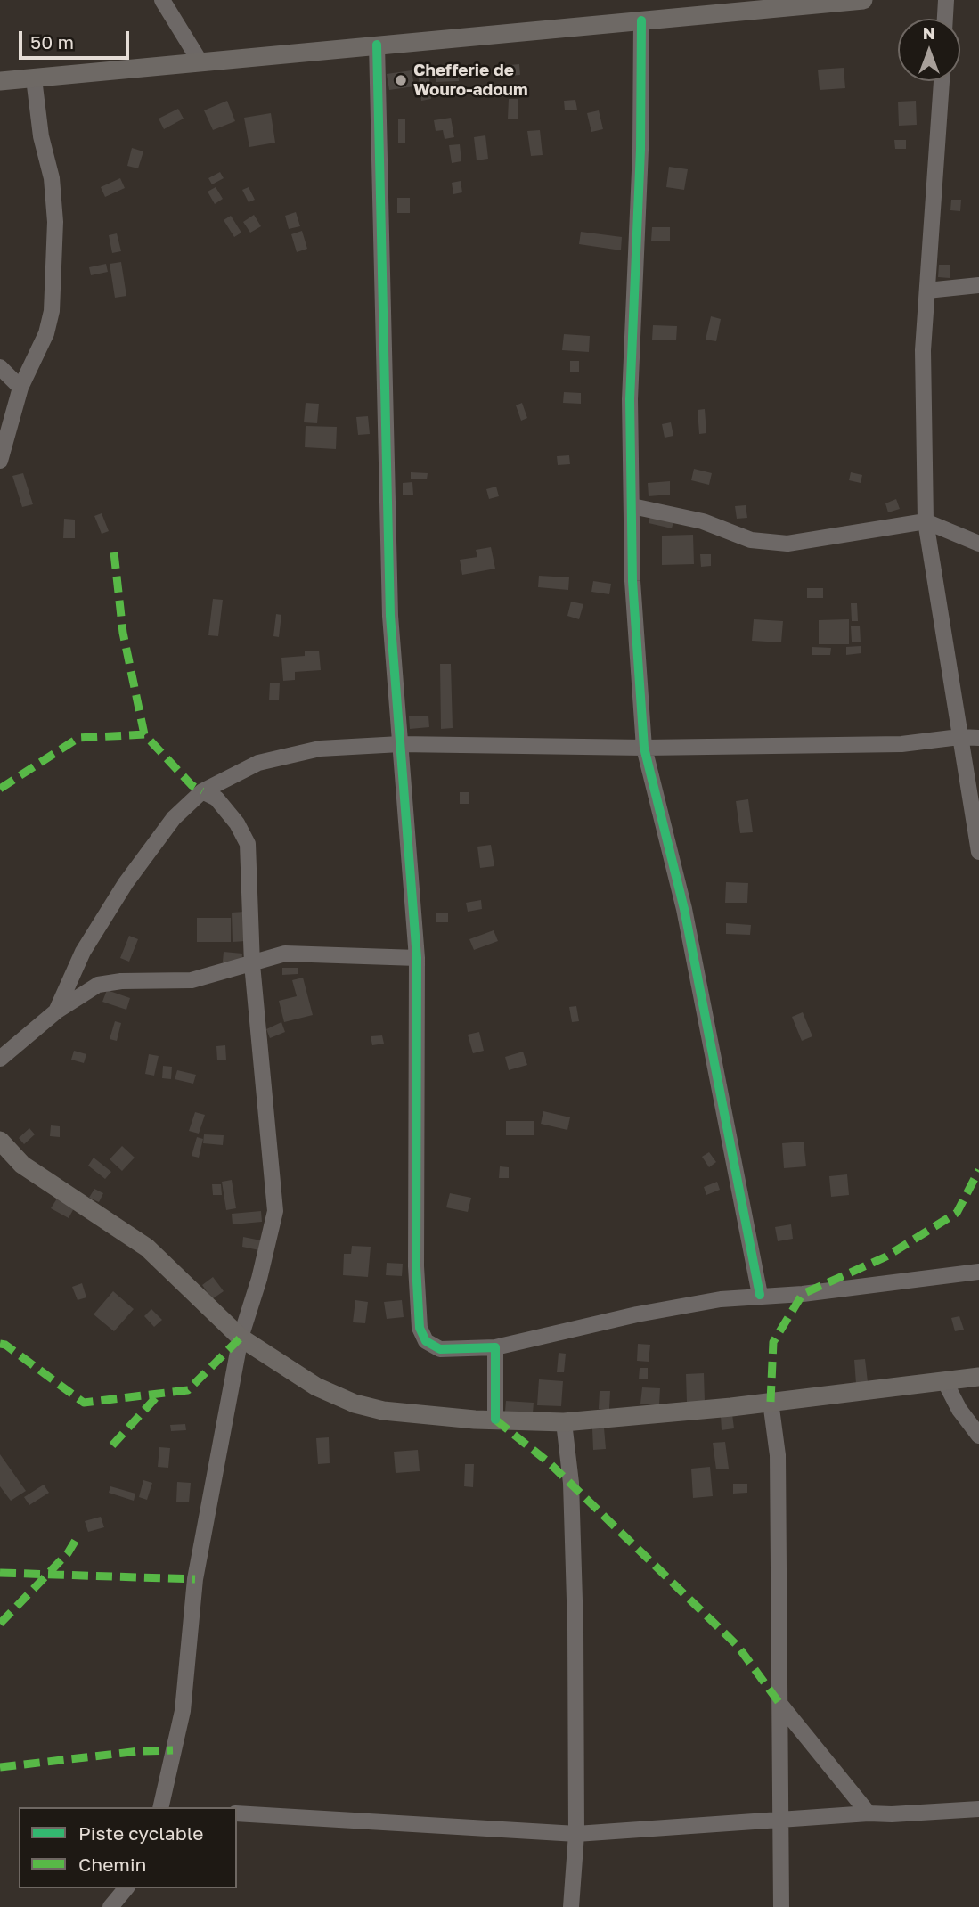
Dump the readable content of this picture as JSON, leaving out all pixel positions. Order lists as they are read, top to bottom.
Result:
{
  "places": ["Chefferie de Wouro-adoum"],
  "legend": ["Piste cyclable", "Chemin"],
  "scale_bar": "50 m",
  "north": "top"
}
